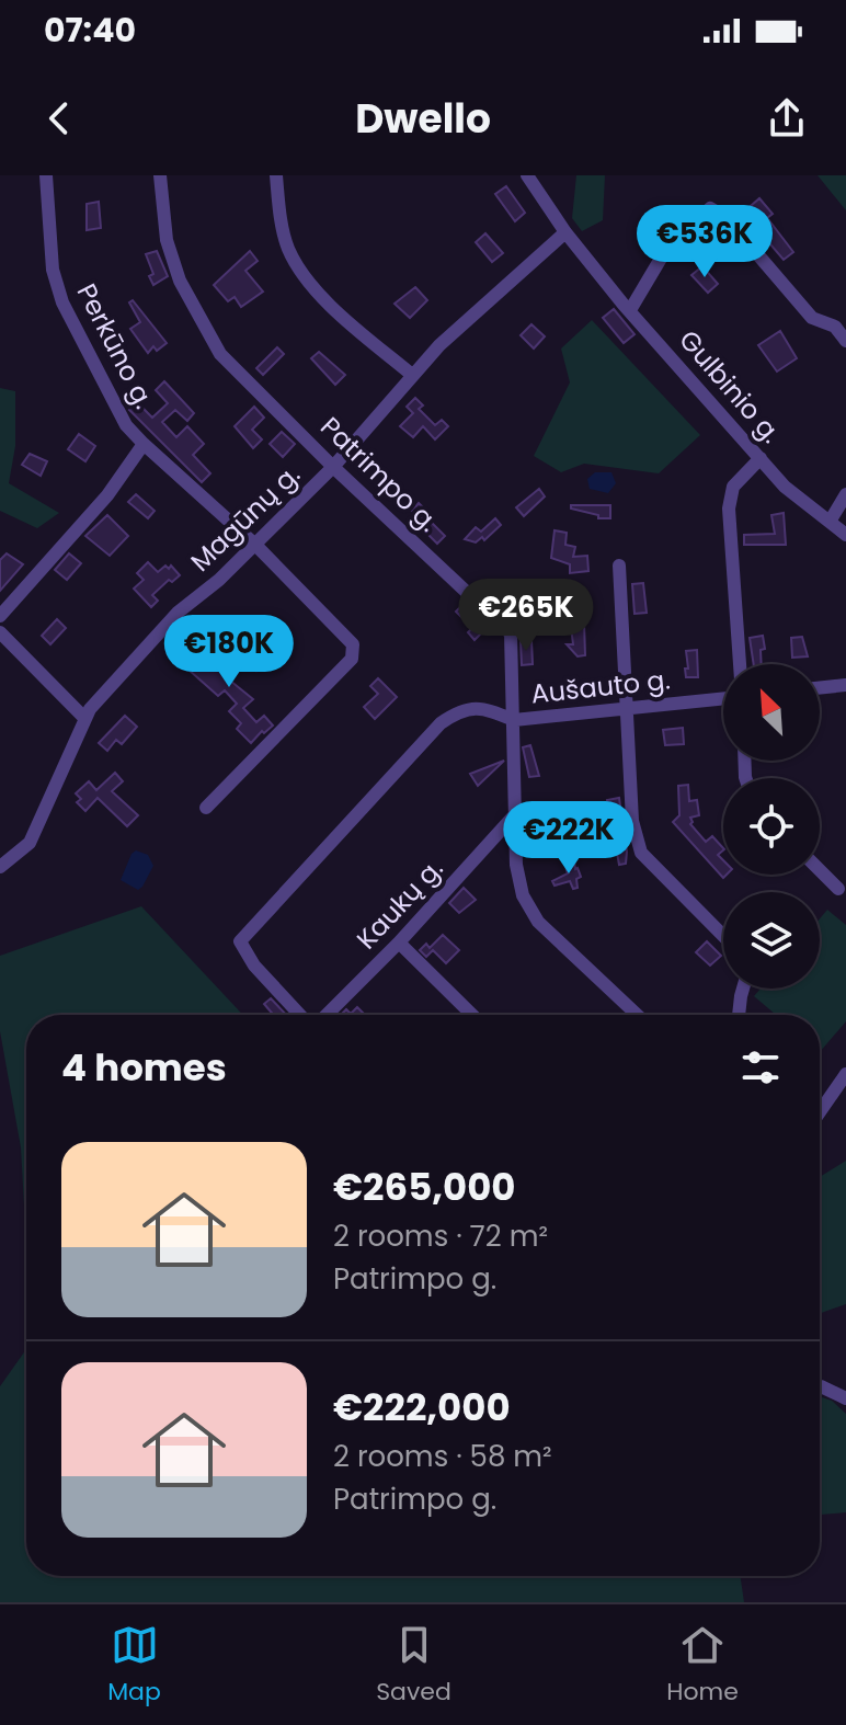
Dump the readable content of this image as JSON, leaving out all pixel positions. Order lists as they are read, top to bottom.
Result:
{
  "streets": {
    "street": [
      "Perkūno g.",
      "Gulbinio g.",
      "Patrimpo g.",
      "Magūnų g.",
      "Aušauto g.",
      "Kaukų g."
    ]
  },
  "crossings": [
    ["Perkūno g.", "Magūnų g."],
    ["Gulbinio g.", "Magūnų g."],
    ["Patrimpo g.", "Magūnų g."],
    ["Patrimpo g.", "Aušauto g."],
    ["Patrimpo g.", "Kaukų g."]
  ],
  "north": "top left",
  "page": {
    "status": "07:40",
    "header": "Dwello",
    "price": [
      "€536K",
      "€265K",
      "€180K",
      "€222K"
    ],
    "heading": "4 homes",
    "list": [
      {
        "name": "€265,000",
        "note": "2 rooms · 72 m² · Patrimpo g."
      },
      {
        "name": "€222,000",
        "note": "2 rooms · 58 m² · Patrimpo g."
      }
    ],
    "tabs": ["Map", "Saved", "Home"]
  }
}
